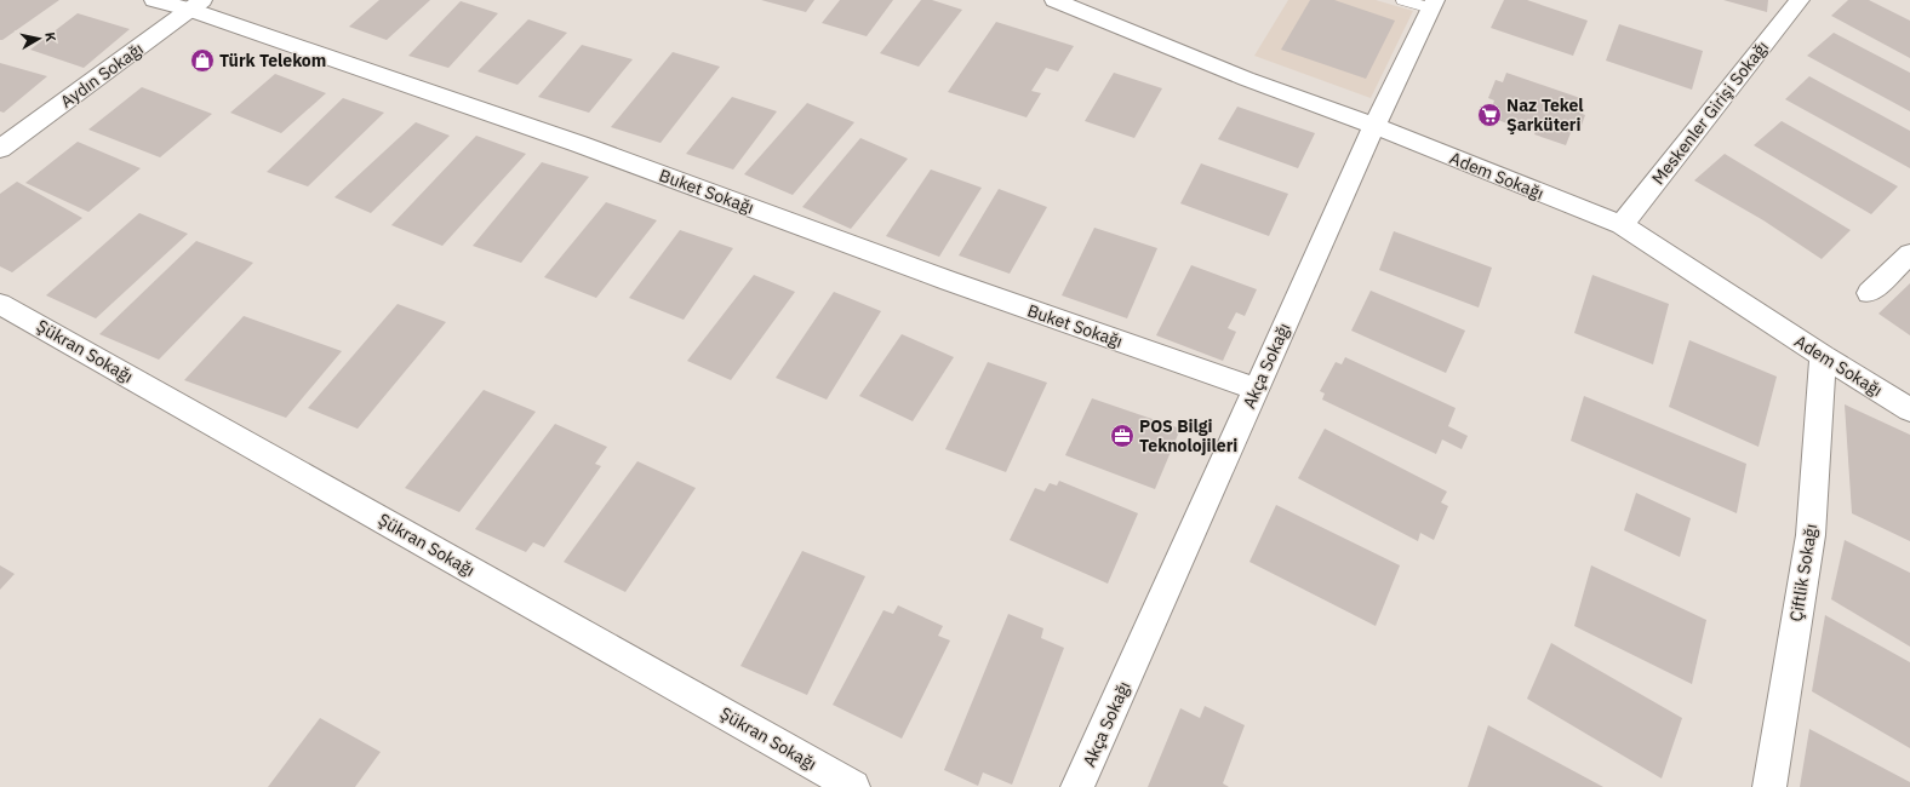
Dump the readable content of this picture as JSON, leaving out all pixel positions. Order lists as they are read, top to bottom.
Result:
{
  "streets": {
    "street": [
      "Aydın Sokağı",
      "Meskenler Girişi Sokağı",
      "Adem Sokağı",
      "Buket Sokağı",
      "Şükran Sokağı",
      "Akça Sokağı",
      "Çiftlik Sokağı"
    ]
  },
  "crossings": [
    ["Aydın Sokağı", "Buket Sokağı"],
    ["Meskenler Girişi Sokağı", "Adem Sokağı"],
    ["Adem Sokağı", "Akça Sokağı"],
    ["Adem Sokağı", "Çiftlik Sokağı"],
    ["Buket Sokağı", "Akça Sokağı"]
  ],
  "places": {
    "shop": ["Türk Telekom"],
    "supermarket": ["Naz Tekel Şarküteri"],
    "office": ["POS Bilgi Teknolojileri"]
  },
  "north": "right"
}
